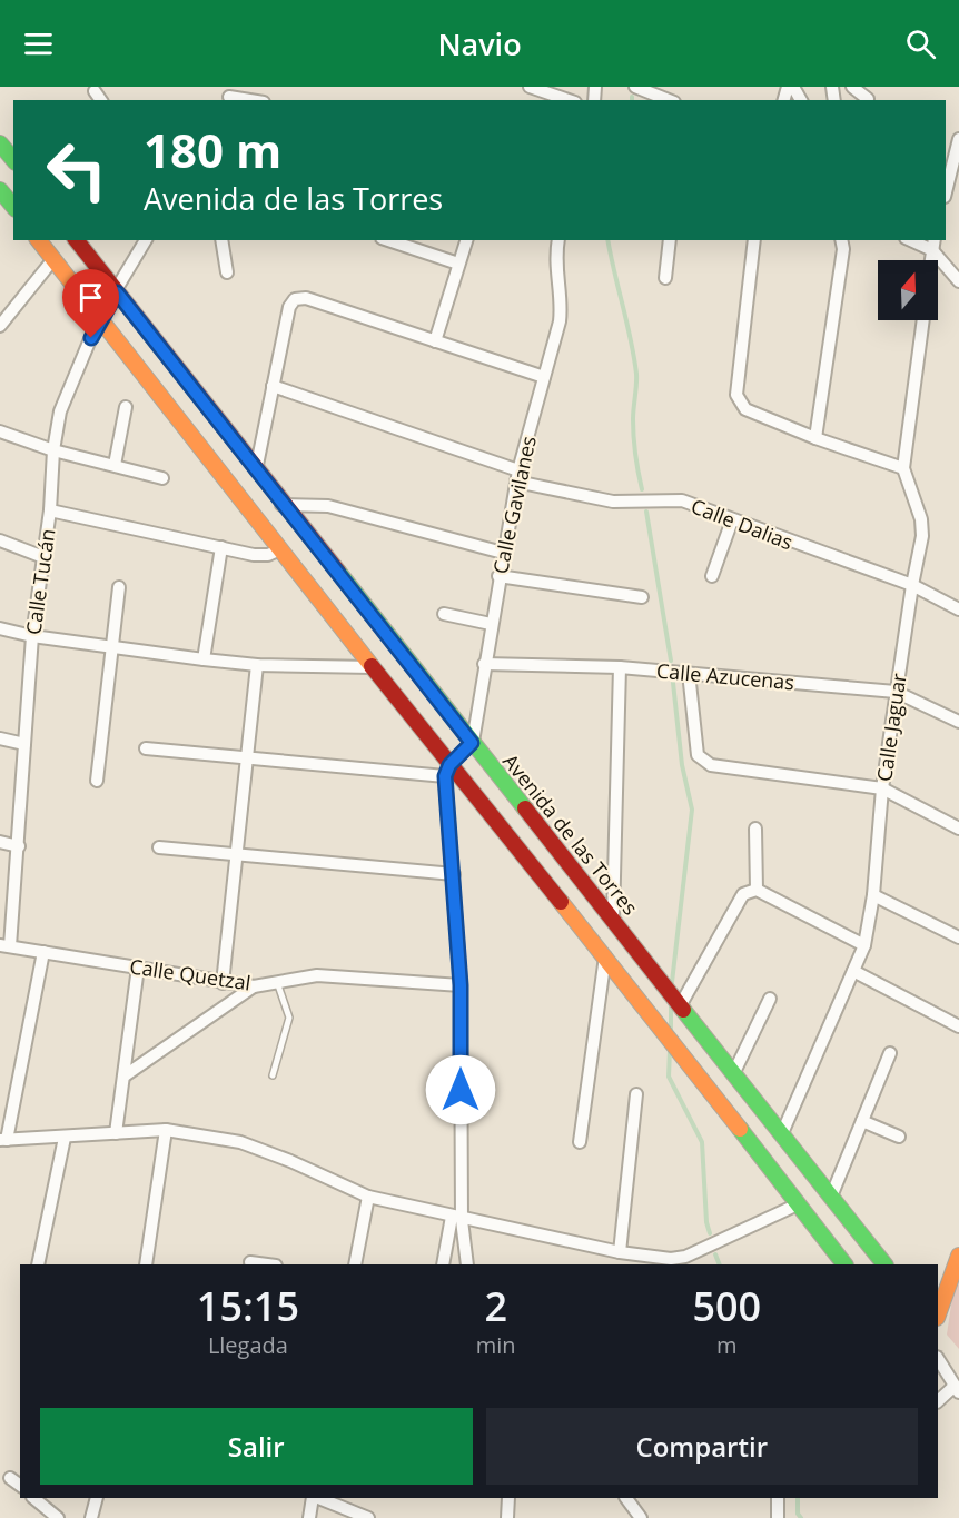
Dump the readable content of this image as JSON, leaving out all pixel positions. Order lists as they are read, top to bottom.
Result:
{
  "streets": {
    "main road": ["Avenida de las Torres"],
    "street": [
      "Calle Gavilanes",
      "Calle Dalias",
      "Calle Tucán",
      "Calle Azucenas",
      "Calle Jaguar",
      "Calle Quetzal"
    ]
  },
  "crossings": [
    ["Calle Gavilanes", "Calle Dalias"],
    ["Calle Gavilanes", "Calle Azucenas"],
    ["Calle Gavilanes", "Avenida de las Torres"],
    ["Calle Dalias", "Calle Jaguar"],
    ["Calle Tucán", "Avenida de las Torres"],
    ["Calle Tucán", "Calle Quetzal"],
    ["Calle Azucenas", "Calle Jaguar"],
    ["Calle Jaguar", "Avenida de las Torres"]
  ],
  "north": "top",
  "page": {
    "header": "Navio",
    "turn": ["180 m", "Avenida de las Torres"],
    "eta": [
      "15:15",
      "Llegada",
      "2",
      "min",
      "500",
      "m"
    ],
    "buttons": ["Salir", "Compartir"]
  }
}
